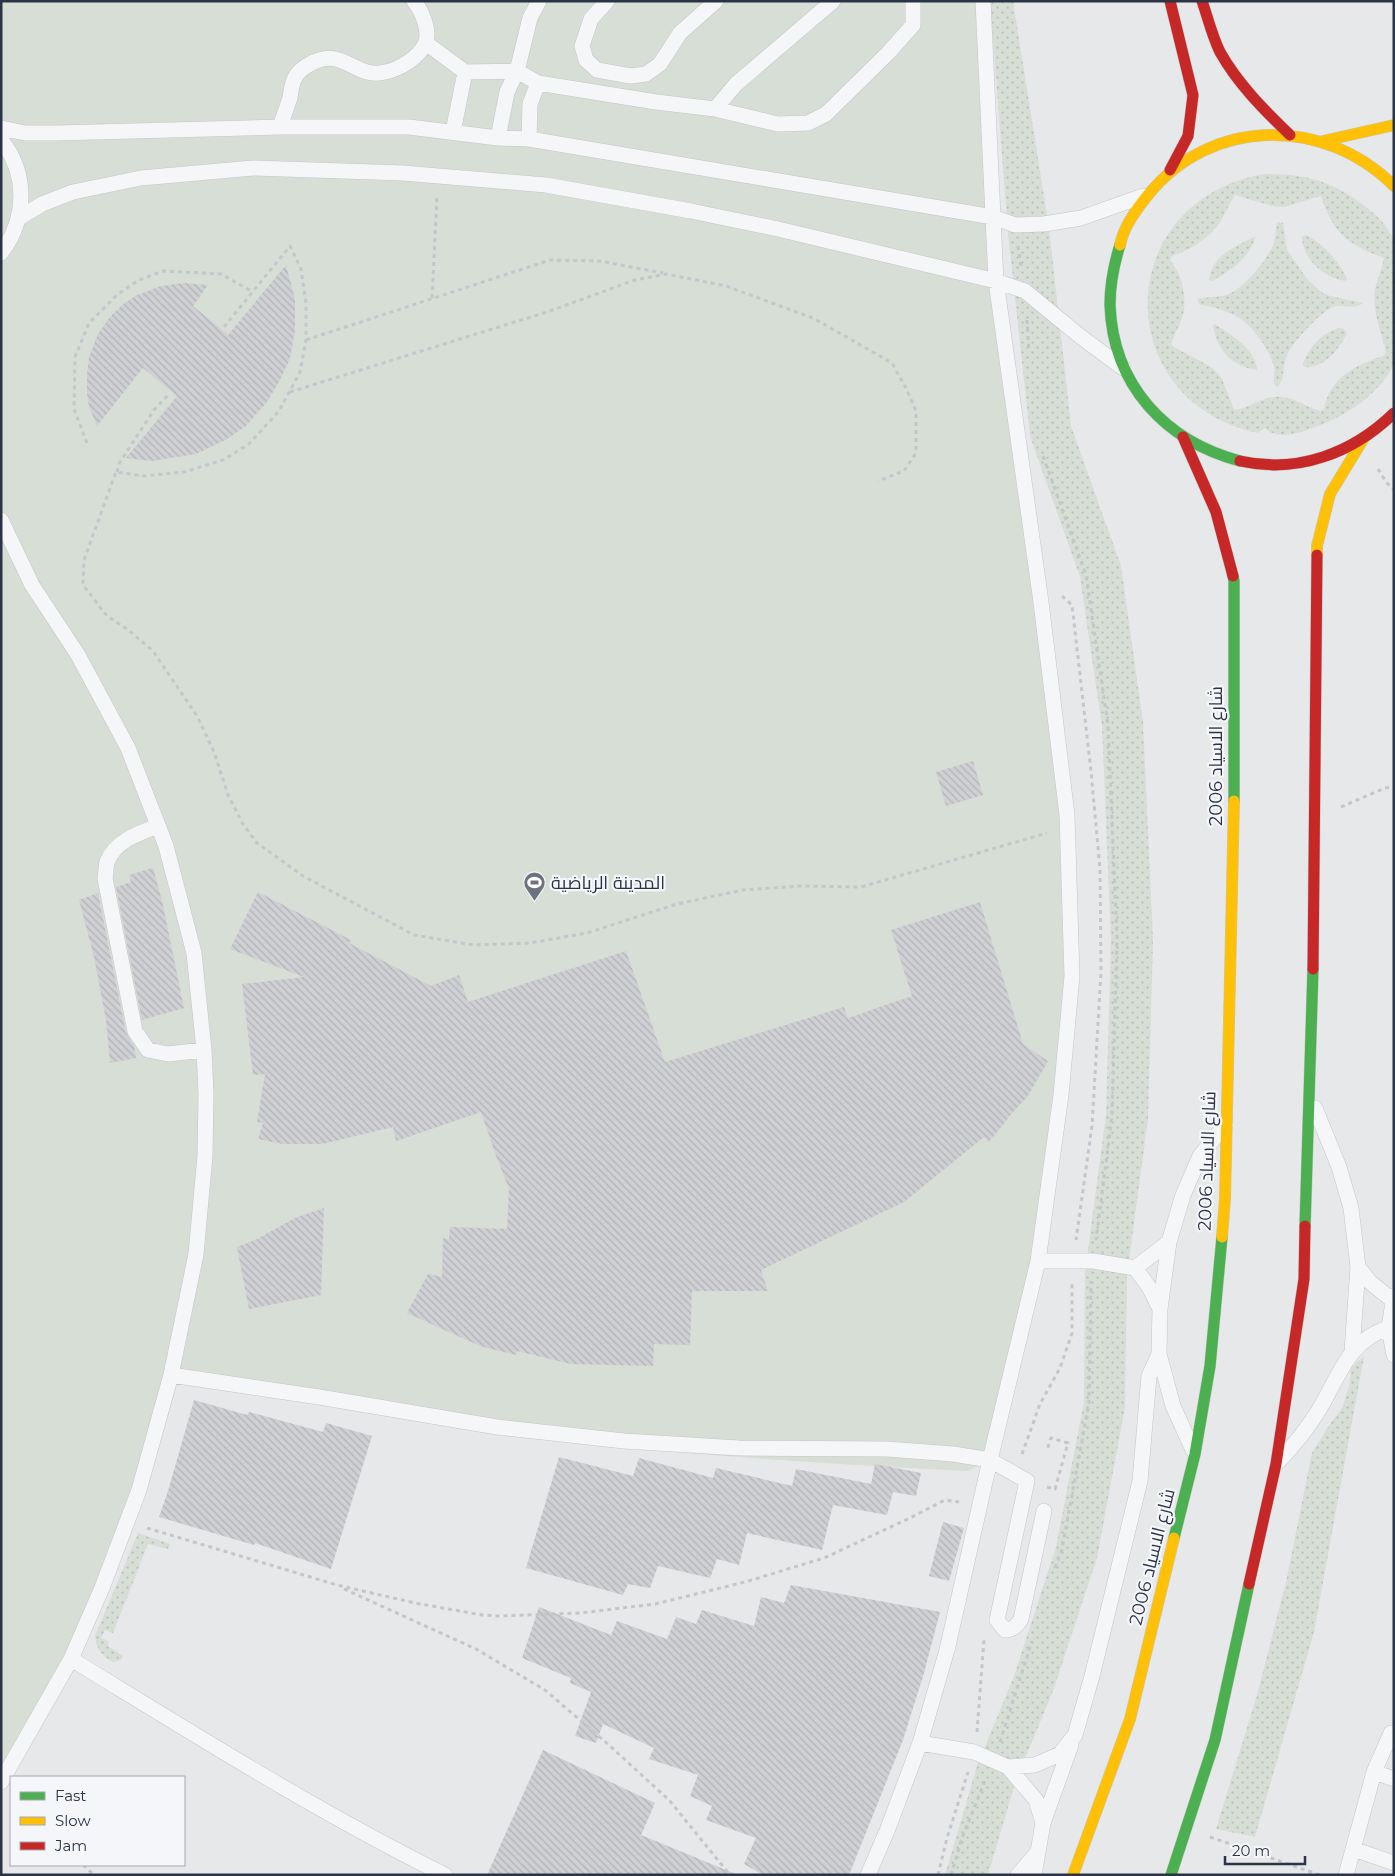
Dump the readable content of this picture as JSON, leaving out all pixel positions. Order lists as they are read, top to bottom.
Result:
{
  "streets": {
    "main road": ["شارع الاسياد 2006"]
  },
  "places": {
    "sports": ["المدينة الرياضية"]
  },
  "legend": ["Fast", "Slow", "Jam"],
  "scale_bar": "20 m"
}
